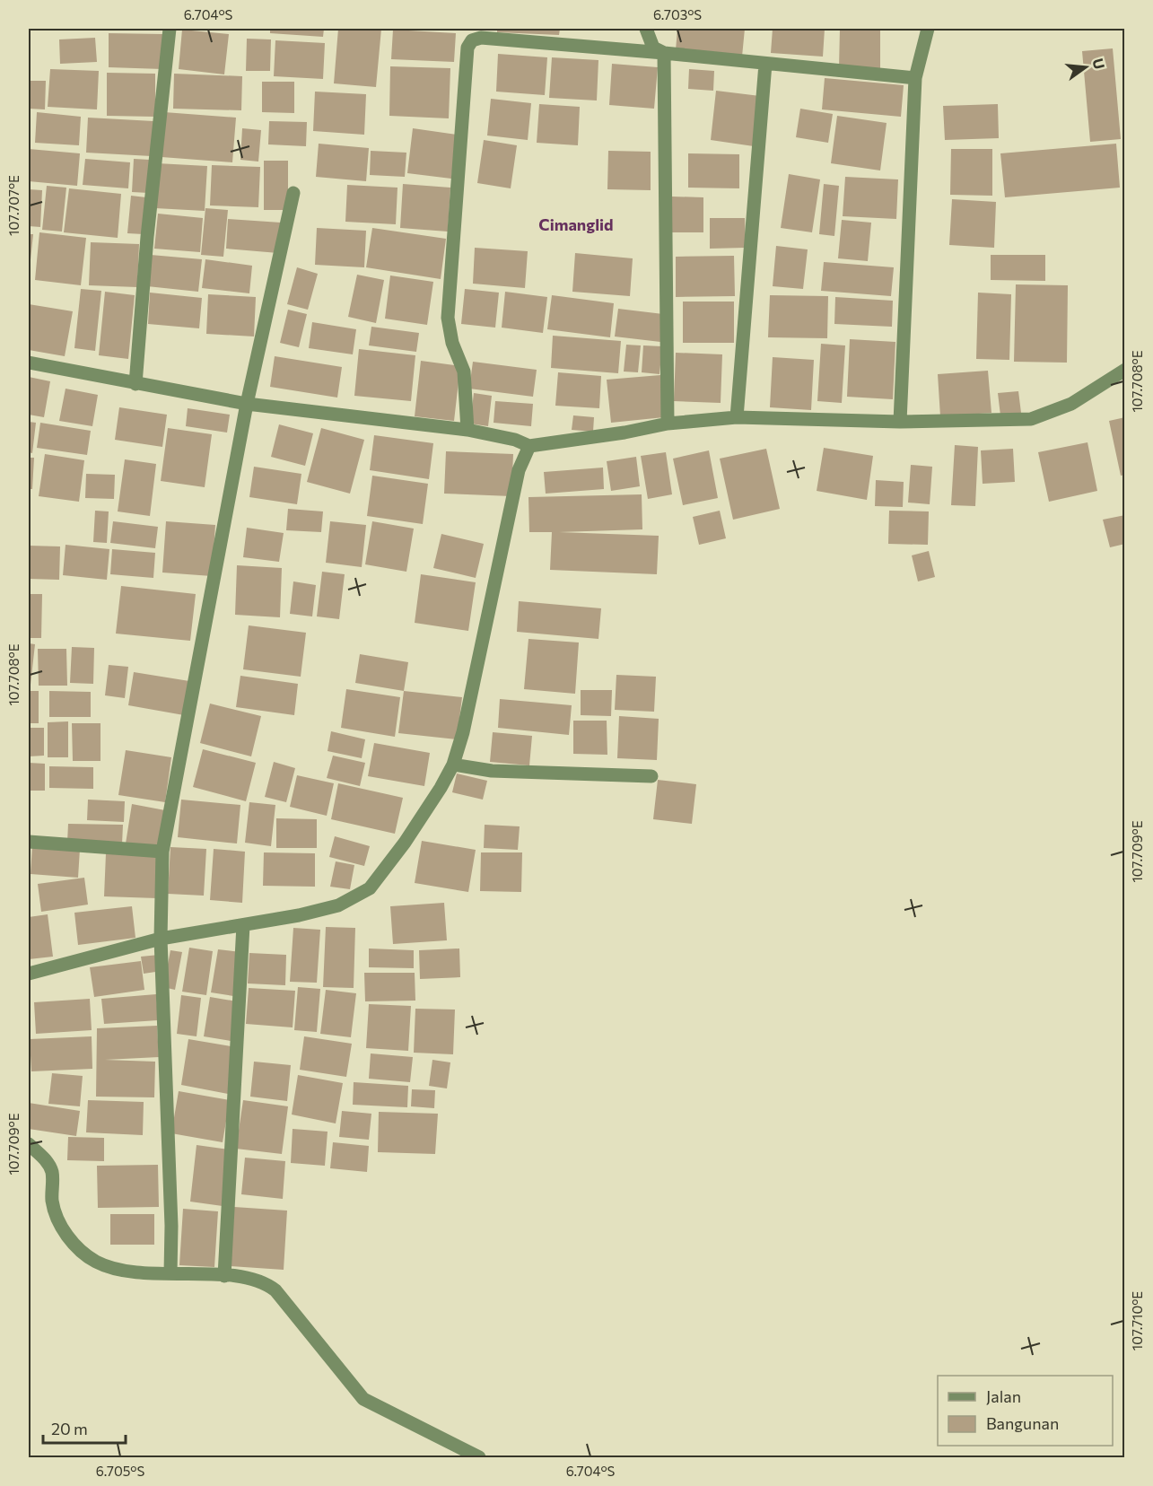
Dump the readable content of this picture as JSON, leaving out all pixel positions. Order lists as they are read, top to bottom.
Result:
{
  "districts": ["Cimanglid"],
  "legend": ["Jalan", "Bangunan"],
  "scale_bar": "20 m",
  "north": "right",
  "coordinates": [
    "6.704°S",
    "6.703°S",
    "107.707°E",
    "107.708°E",
    "107.709°E",
    "107.710°E",
    "6.705°S"
  ]
}
